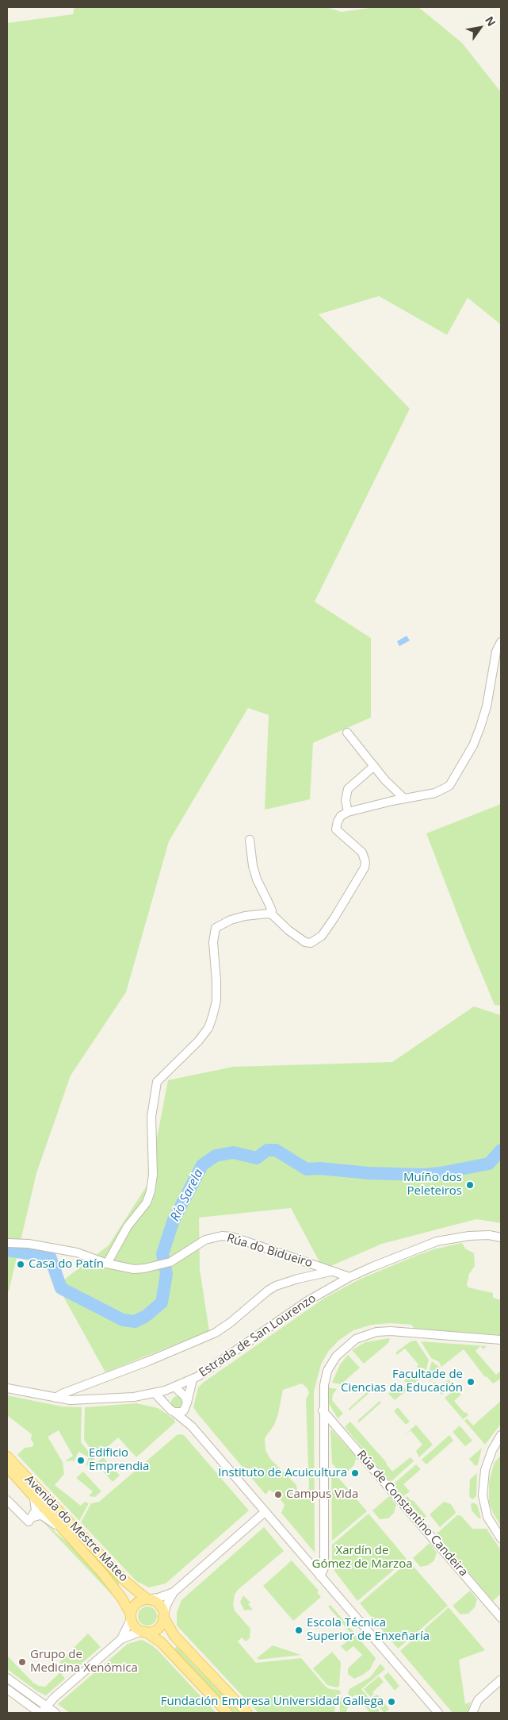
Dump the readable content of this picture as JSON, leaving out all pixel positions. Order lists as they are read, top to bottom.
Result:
{
  "streets": {
    "main road": ["Avenida do Mestre Mateo"],
    "street": ["Rúa do Bidueiro", "Estrada de San Lourenzo", "Rúa de Constantino Candeira"]
  },
  "crossings": [
    ["Rúa do Bidueiro", "Estrada de San Lourenzo"]
  ],
  "water": ["Río Sarela"],
  "parks": ["Xardín de Gómez de Marzoa"],
  "places": [
    "Muíño dos Peleteiros",
    "Casa do Patín",
    "Facultade de Ciencias da Educación",
    "Edificio Emprendia",
    "Instituto de Acuicultura",
    "Campus Vida",
    "Escola Técnica Superior de Enxeñaría",
    "Grupo de Medicina Xenómica",
    "Fundación Empresa Universidad Gallega"
  ],
  "north": "top right"
}
